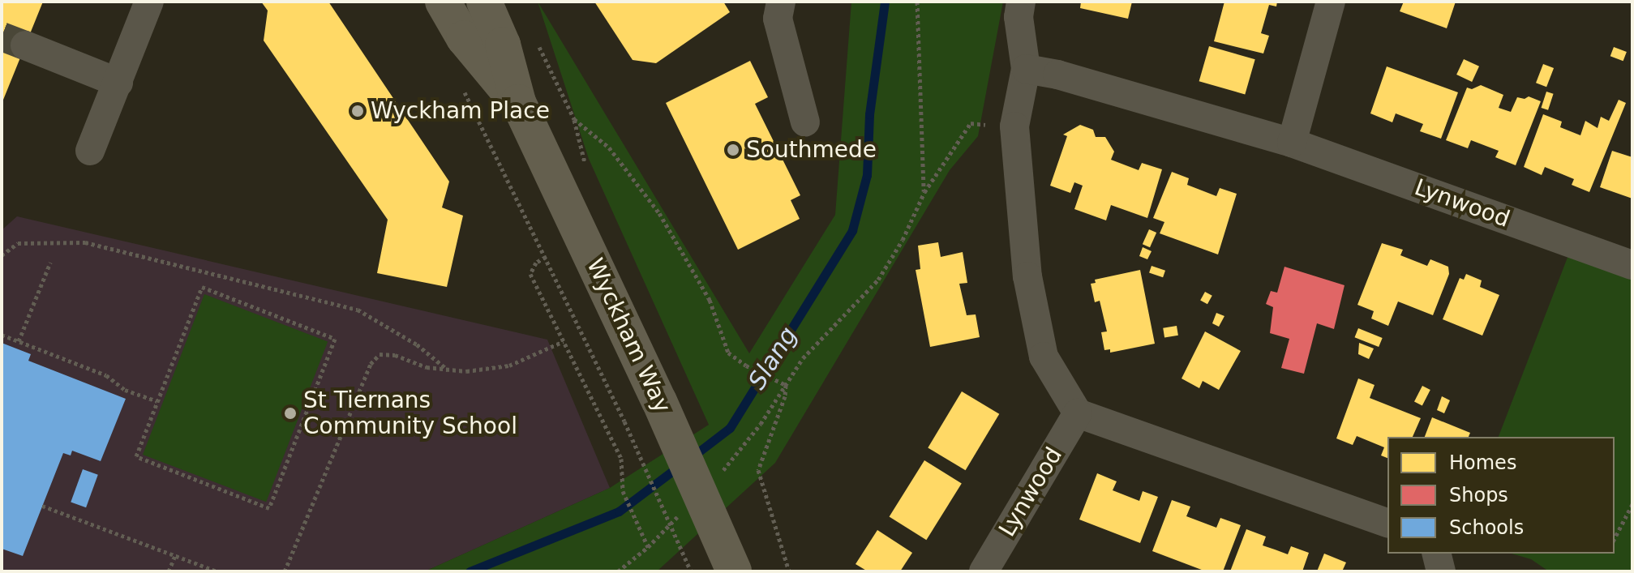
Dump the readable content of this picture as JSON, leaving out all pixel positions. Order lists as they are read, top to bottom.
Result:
{
  "streets": {
    "main road": ["Wyckham Way"],
    "street": ["Lynwood"]
  },
  "water": ["Slang"],
  "places": ["Wyckham Place", "Southmede", "St Tiernans Community School"],
  "legend": ["Homes", "Shops", "Schools"]
}
